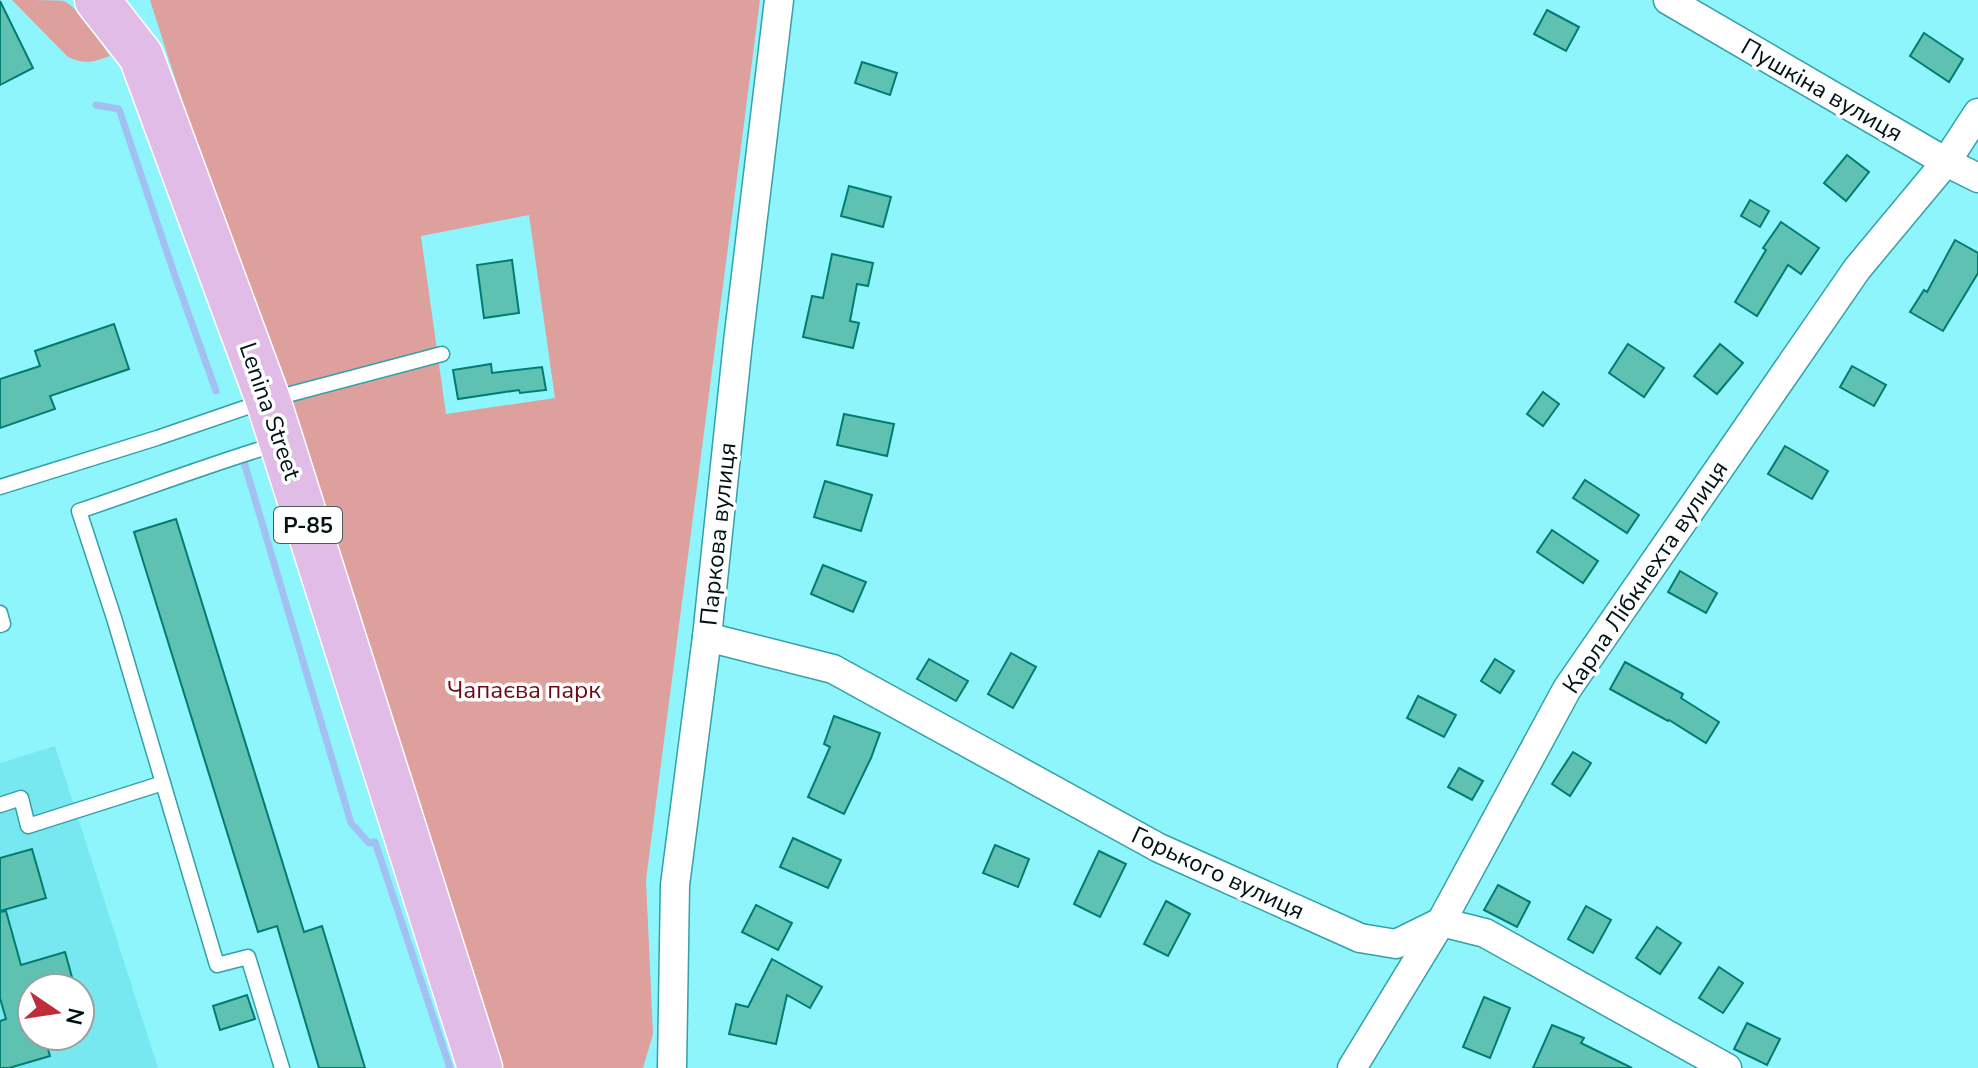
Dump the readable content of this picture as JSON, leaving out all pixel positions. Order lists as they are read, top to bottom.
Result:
{
  "streets": {
    "main road": ["Lenina Street", "Р-85"],
    "street": [
      "Пушкіна вулиця",
      "Паркова вулиця",
      "Карла Лібкнехта вулиця",
      "Горького вулиця"
    ]
  },
  "crossings": [
    ["Пушкіна вулиця", "Карла Лібкнехта вулиця"],
    ["Паркова вулиця", "Горького вулиця"],
    ["Карла Лібкнехта вулиця", "Горького вулиця"]
  ],
  "parks": ["Чапаєва парк"],
  "north": "right"
}
